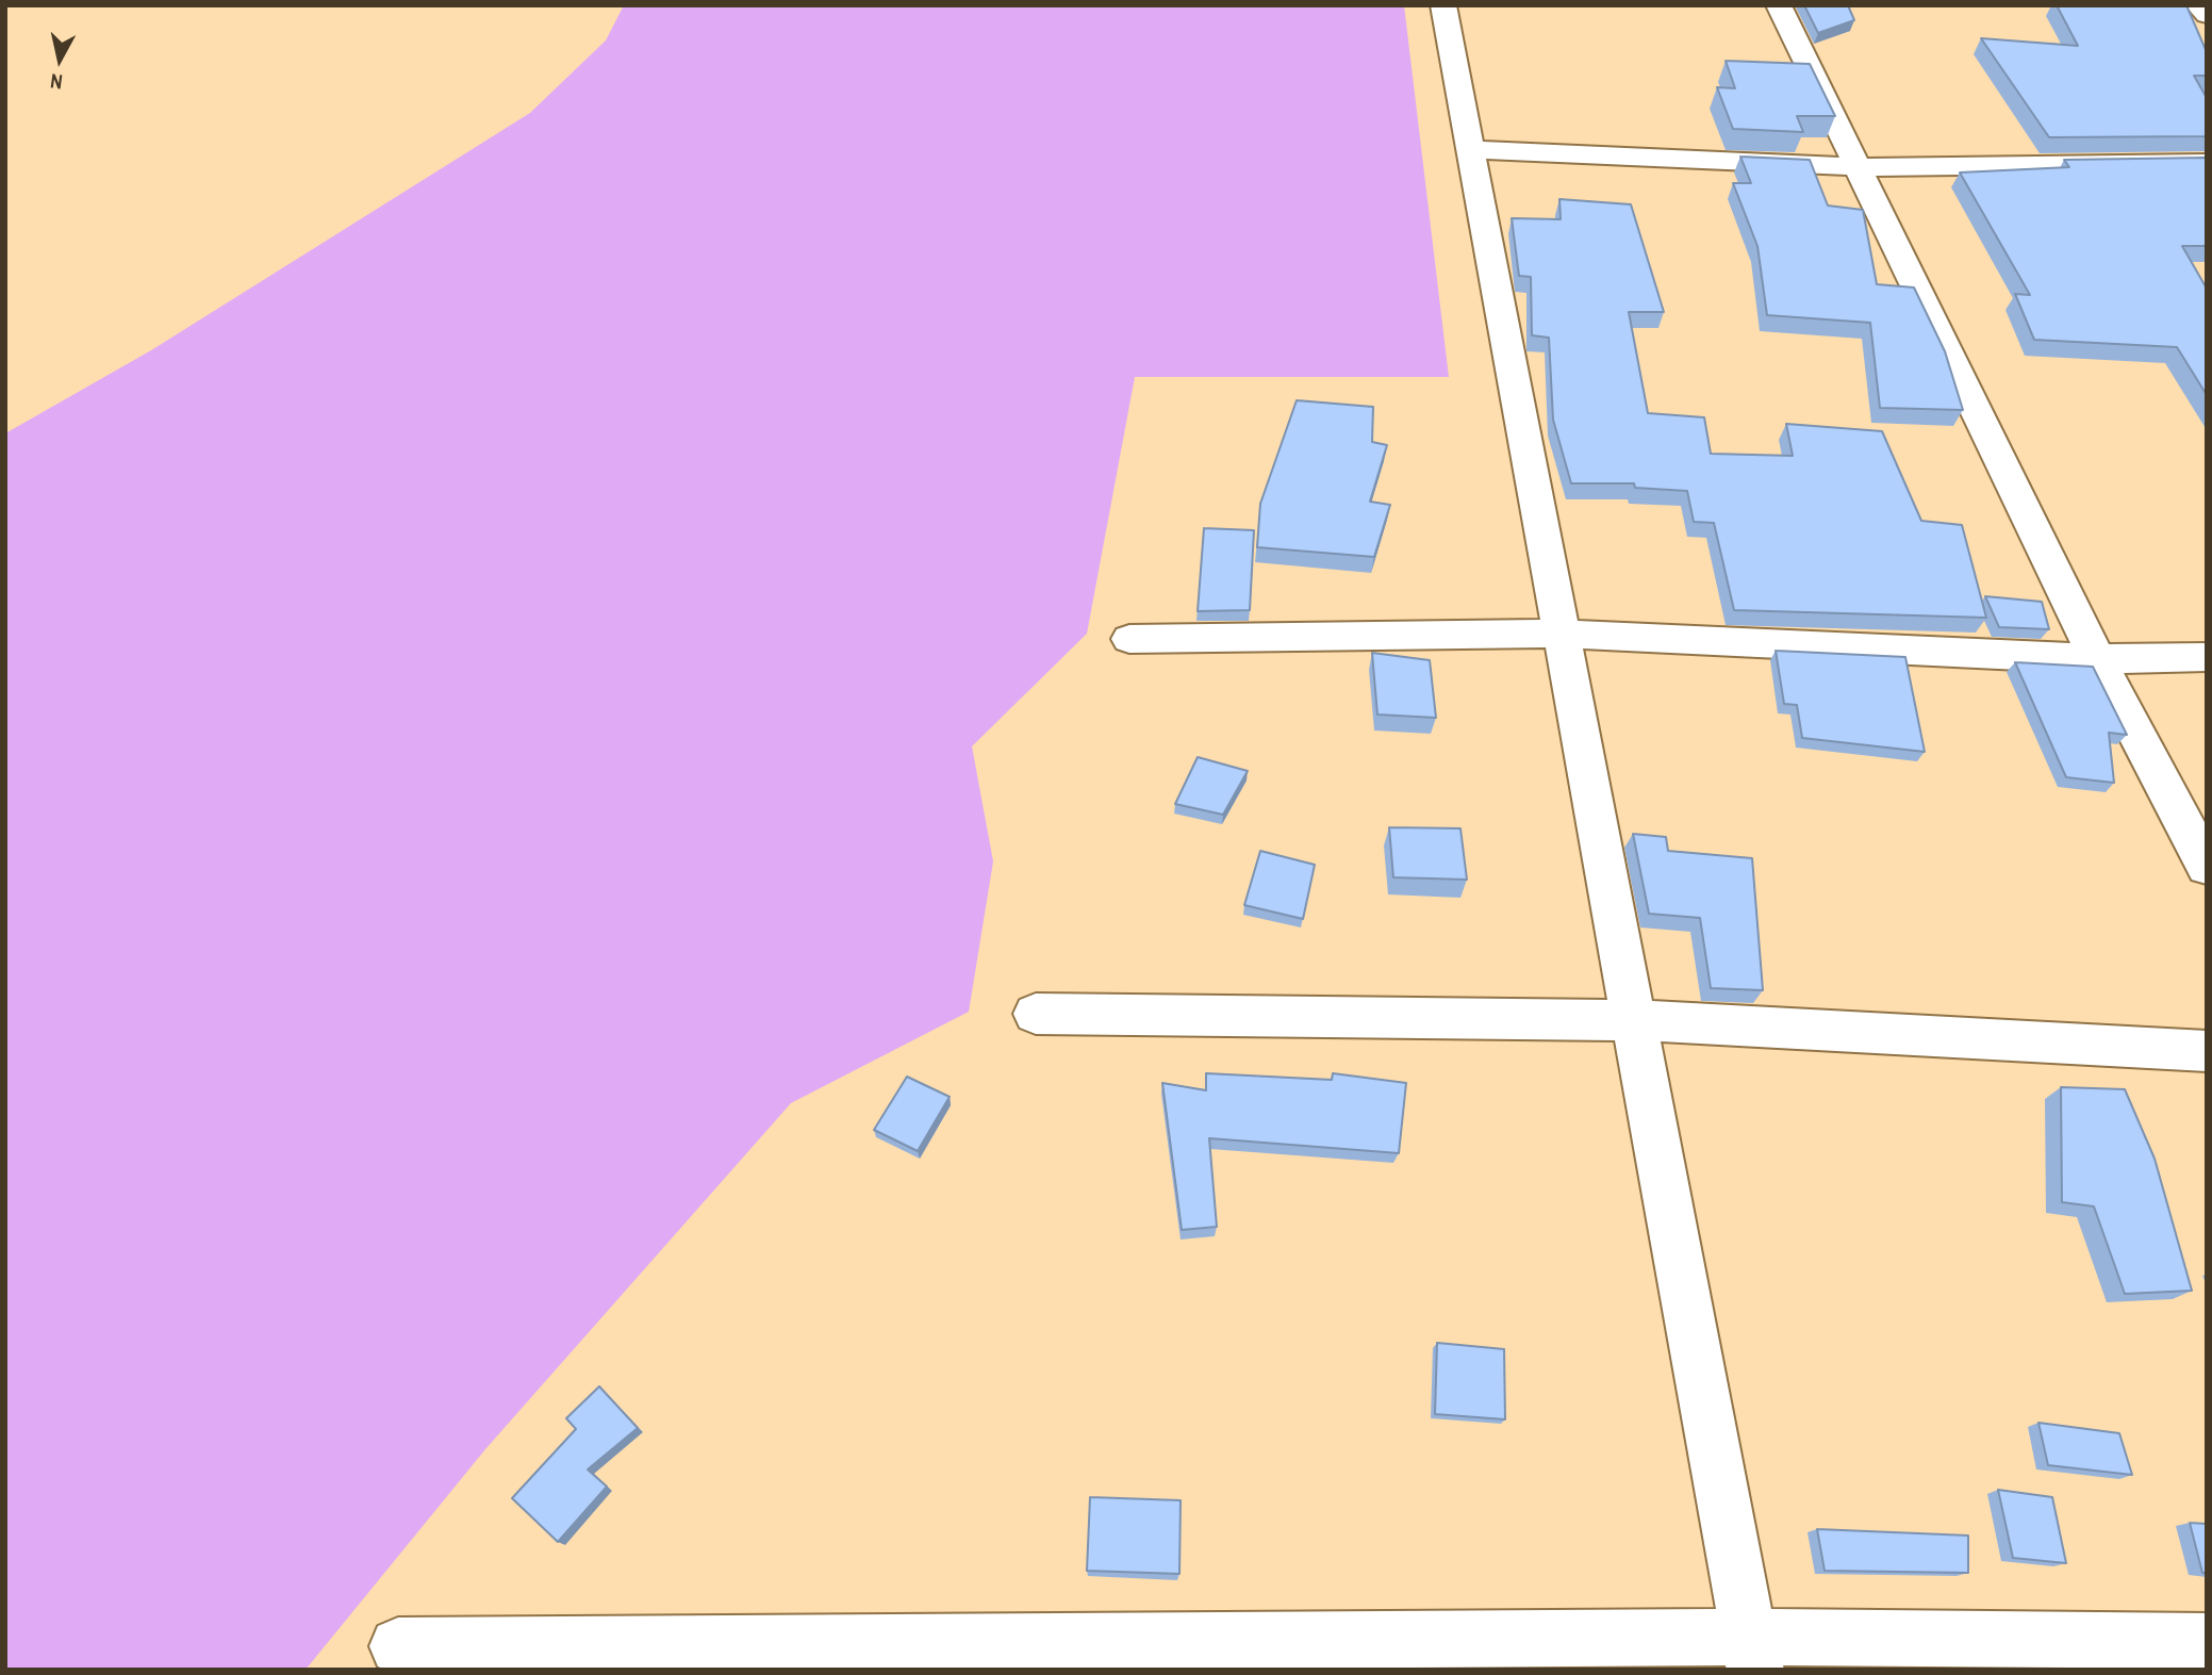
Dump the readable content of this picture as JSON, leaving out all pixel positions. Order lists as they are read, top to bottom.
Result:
{
  "north": "bottom"
}
